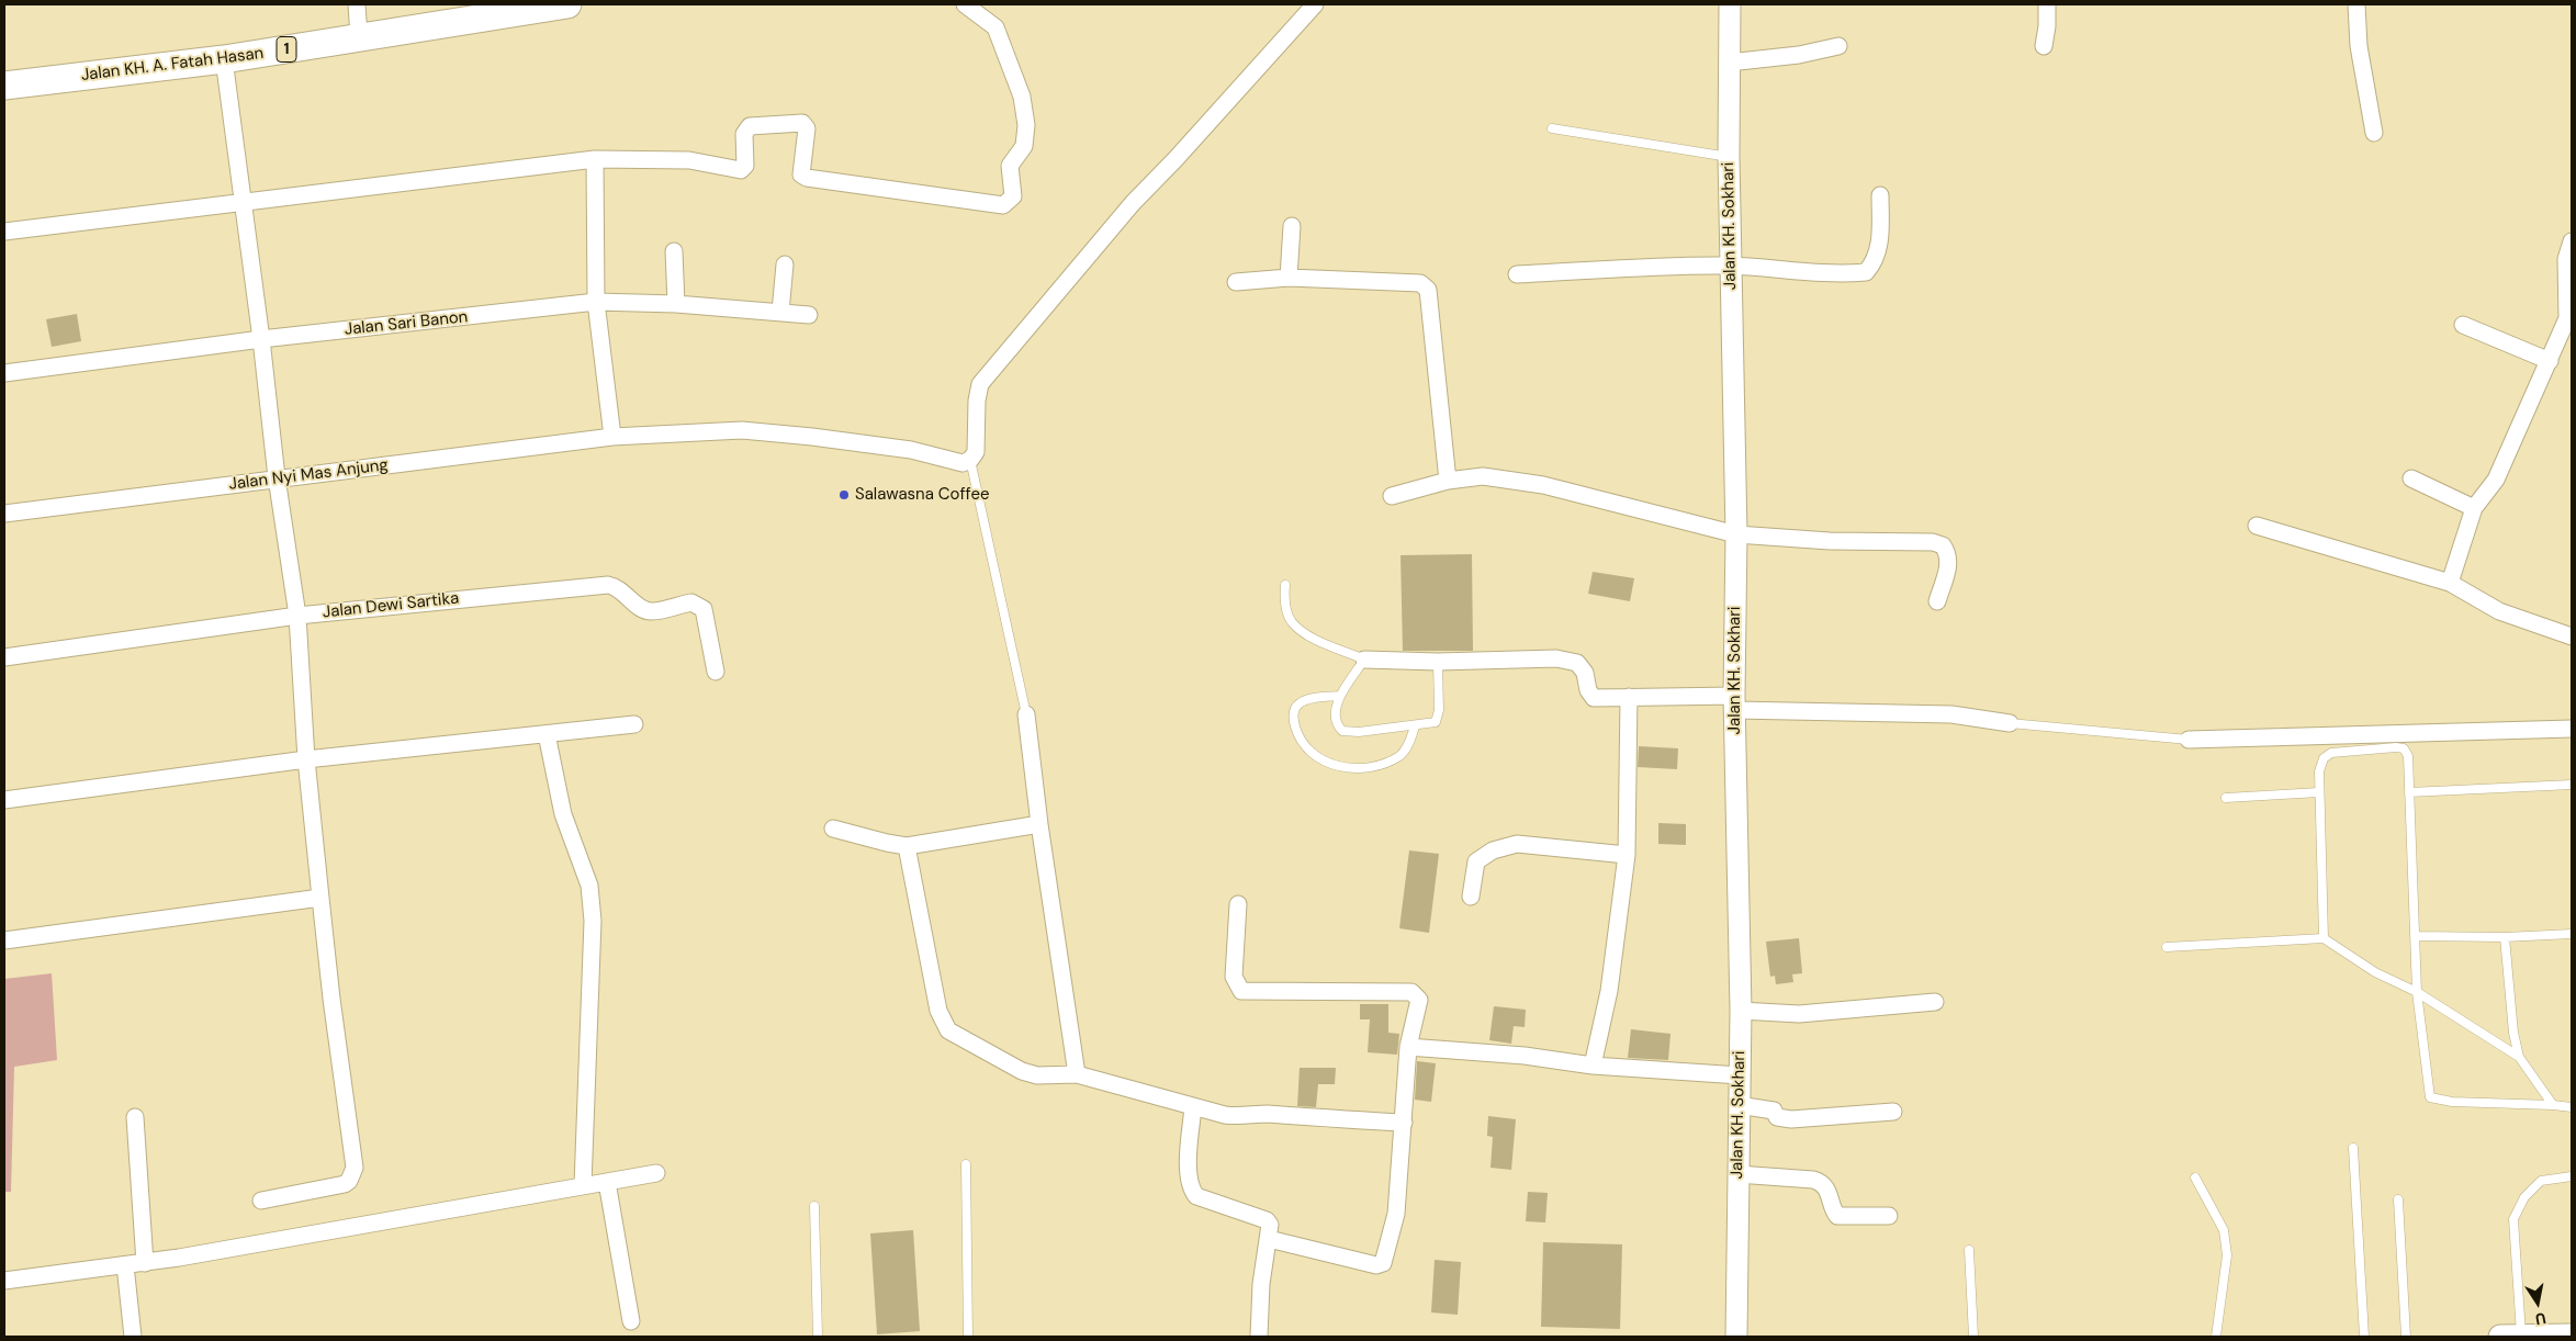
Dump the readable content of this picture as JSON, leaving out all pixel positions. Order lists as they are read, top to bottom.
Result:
{
  "streets": {
    "highway": ["1", "Jalan KH. A. Fatah Hasan"],
    "street": [
      "Jalan KH. Sokhari",
      "Jalan Sari Banon",
      "Jalan Nyi Mas Anjung",
      "Jalan Dewi Sartika"
    ]
  },
  "places": ["Salawasna Coffee"],
  "north": "bottom"
}
